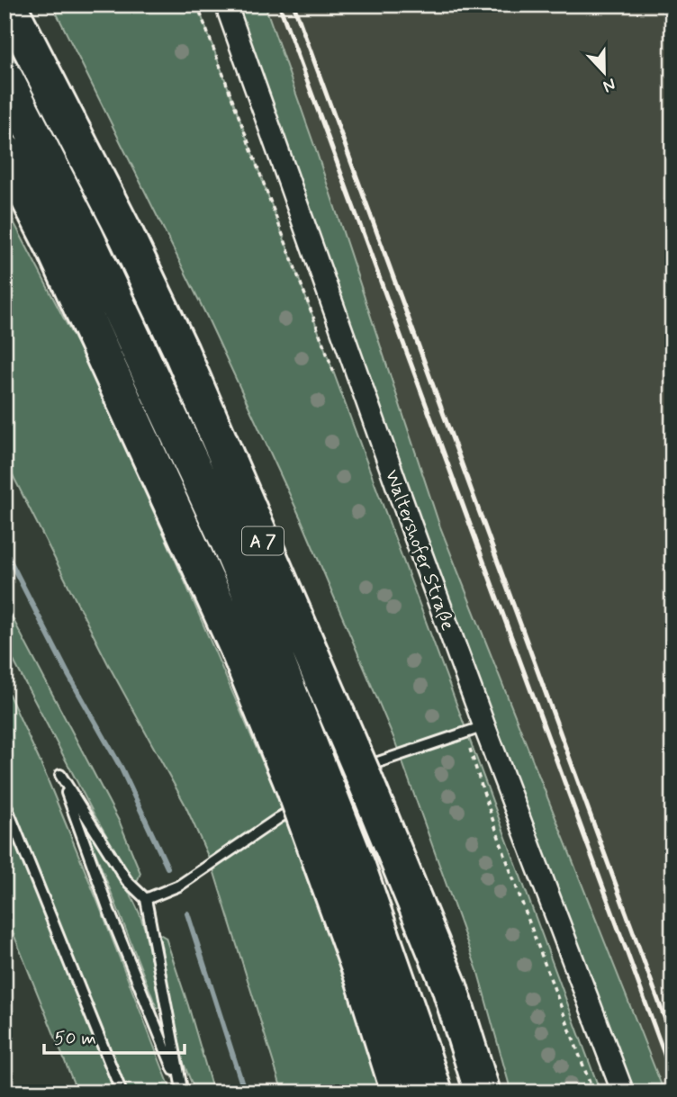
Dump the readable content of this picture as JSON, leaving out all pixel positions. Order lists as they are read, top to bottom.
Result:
{
  "streets": {
    "highway": ["A 7"],
    "street": ["Waltershofer Straße"]
  },
  "scale_bar": "50 m",
  "north": "bottom"
}
